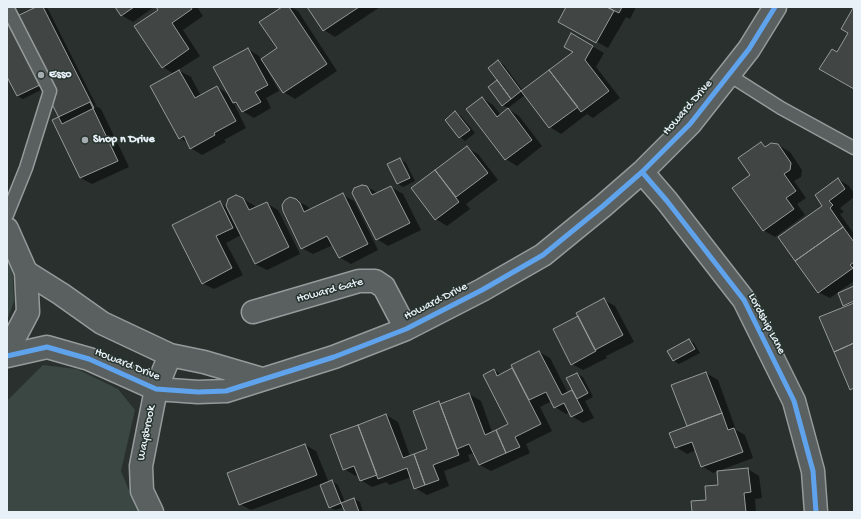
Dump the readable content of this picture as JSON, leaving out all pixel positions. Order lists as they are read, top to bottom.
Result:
{
  "streets": {
    "street": [
      "Howard Drive",
      "Howard Gate",
      "Lordship Lane",
      "Waysbrook"
    ]
  },
  "crossings": [
    ["Howard Drive", "Howard Gate"],
    ["Howard Drive", "Lordship Lane"],
    ["Howard Drive", "Waysbrook"]
  ],
  "places": ["Esso", "Shop n Drive"]
}
